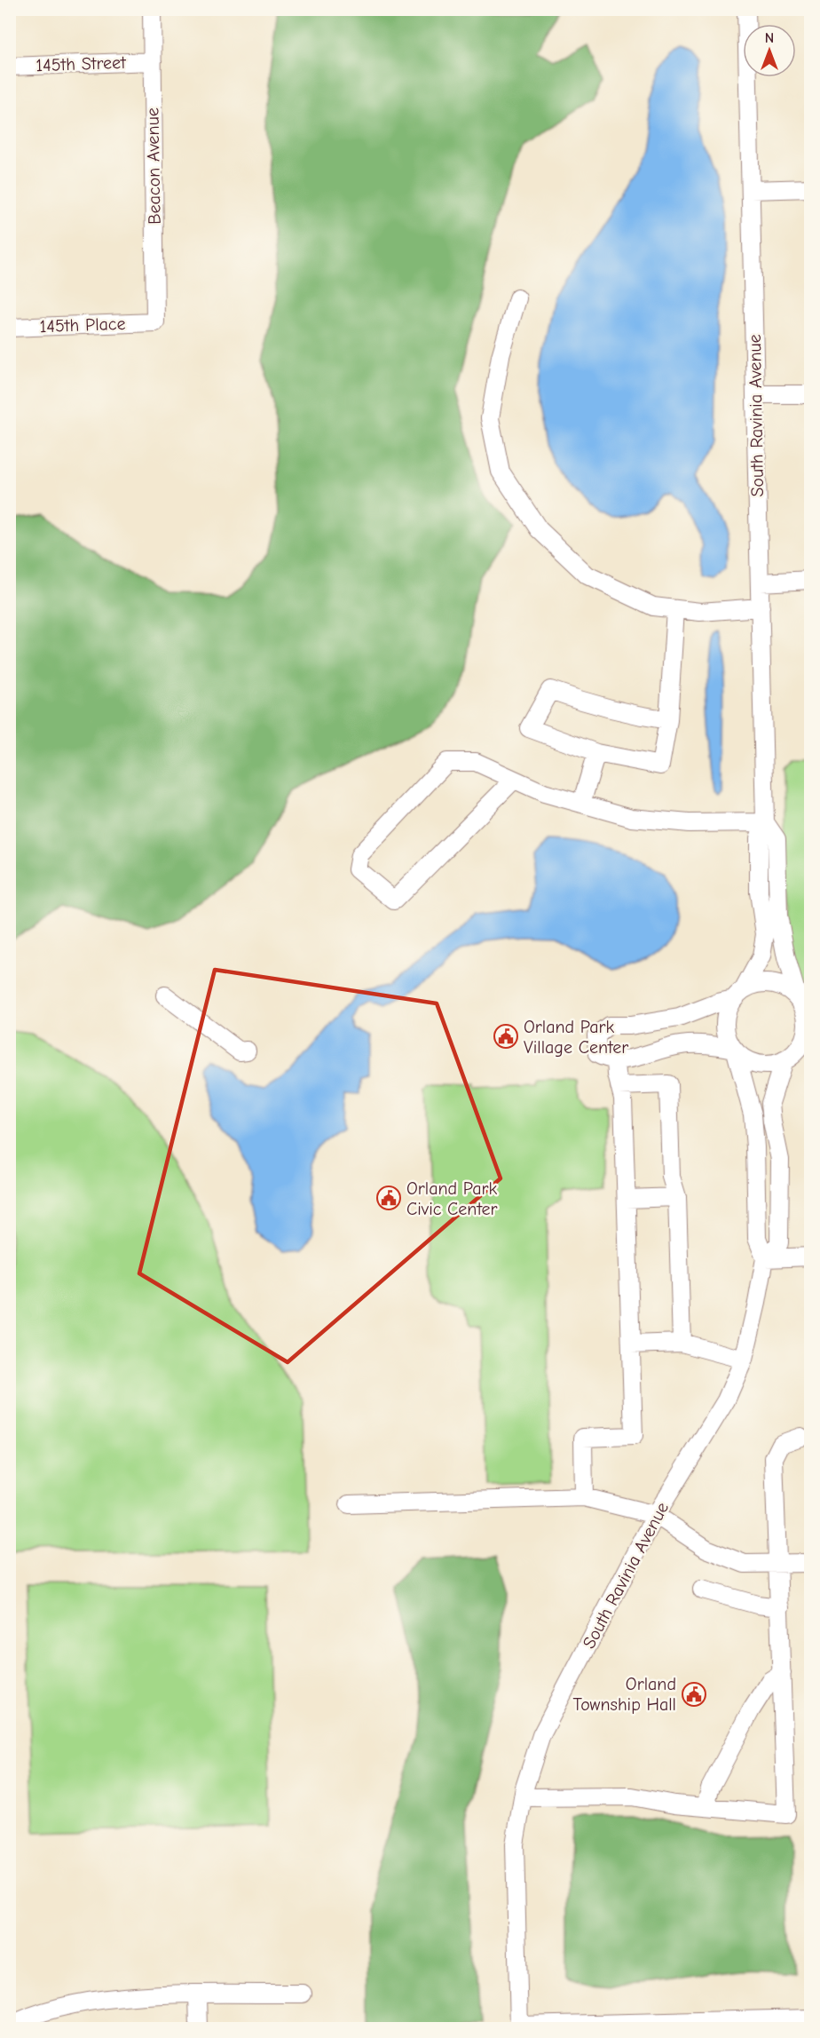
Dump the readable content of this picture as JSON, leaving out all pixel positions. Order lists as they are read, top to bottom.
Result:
{
  "streets": {
    "street": [
      "145th Street",
      "Beacon Avenue",
      "145th Place",
      "South Ravinia Avenue"
    ]
  },
  "crossings": [
    ["145th Street", "Beacon Avenue"],
    ["Beacon Avenue", "145th Place"]
  ],
  "places": {
    "public building": ["Orland Park Village Center", "Orland Park Civic Center", "Orland Township Hall"]
  },
  "north": "top"
}
